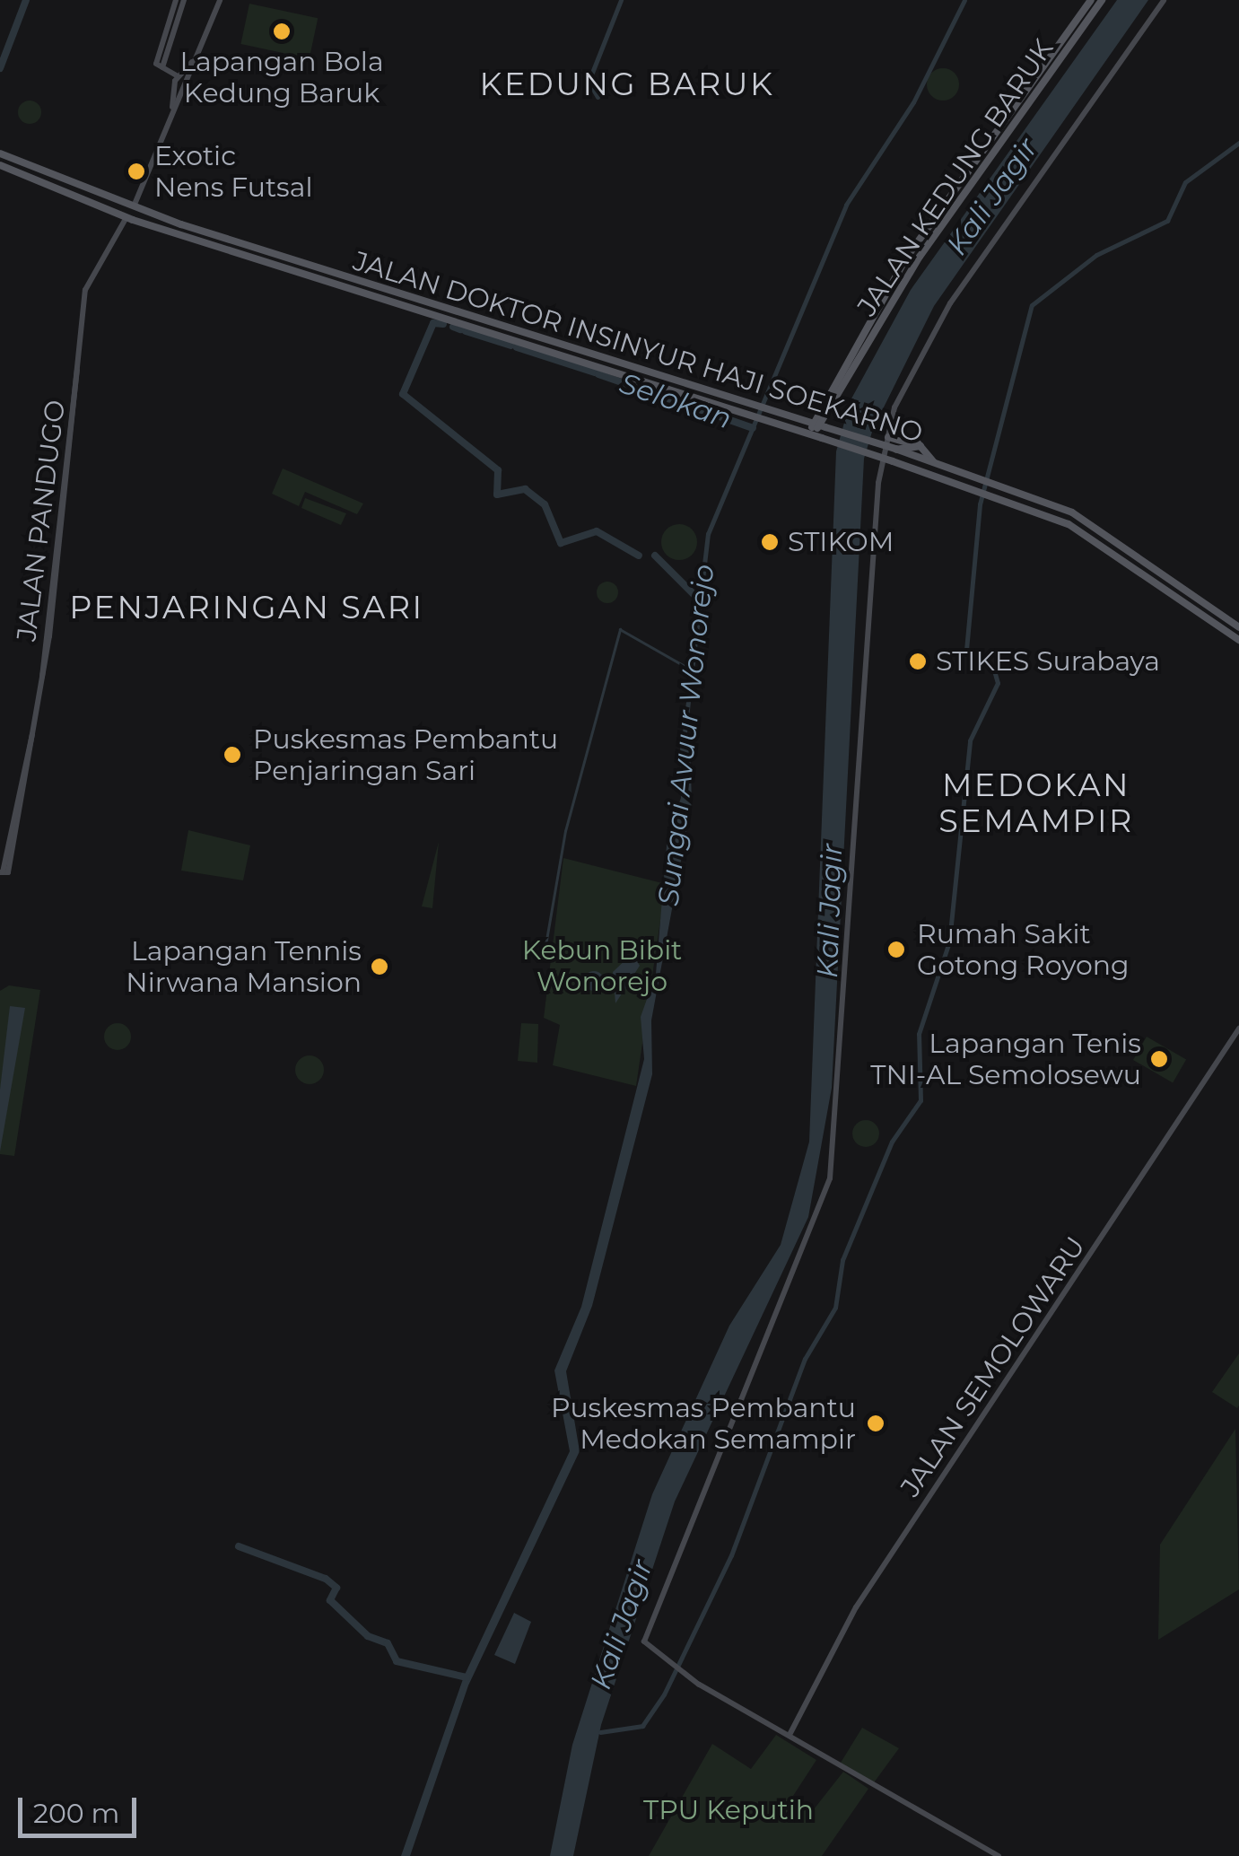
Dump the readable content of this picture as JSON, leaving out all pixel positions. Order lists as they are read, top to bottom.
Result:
{
  "streets": {
    "main road": ["JALAN KEDUNG BARUK", "JALAN DOKTOR INSINYUR HAJI SOEKARNO"],
    "street": ["JALAN PANDUGO", "JALAN SEMOLOWARU"]
  },
  "crossings": [
    ["JALAN KEDUNG BARUK", "JALAN DOKTOR INSINYUR HAJI SOEKARNO"],
    ["JALAN DOKTOR INSINYUR HAJI SOEKARNO", "JALAN PANDUGO"]
  ],
  "districts": ["KEDUNG BARUK", "PENJARINGAN SARI", "MEDOKAN SEMAMPIR"],
  "water": ["Kali Jagir", "Selokan", "Sungai Avuur Wonorejo"],
  "parks": ["Kebun Bibit Wonorejo", "TPU Keputih"],
  "places": [
    "Lapangan Bola Kedung Baruk",
    "Exotic Nens Futsal",
    "STIKOM",
    "STIKES Surabaya",
    "Puskesmas Pembantu Penjaringan Sari",
    "Rumah Sakit Gotong Royong",
    "Lapangan Tennis Nirwana Mansion",
    "Lapangan Tenis TNI-AL Semolosewu",
    "Puskesmas Pembantu Medokan Semampir"
  ],
  "scale_bar": "200 m"
}
